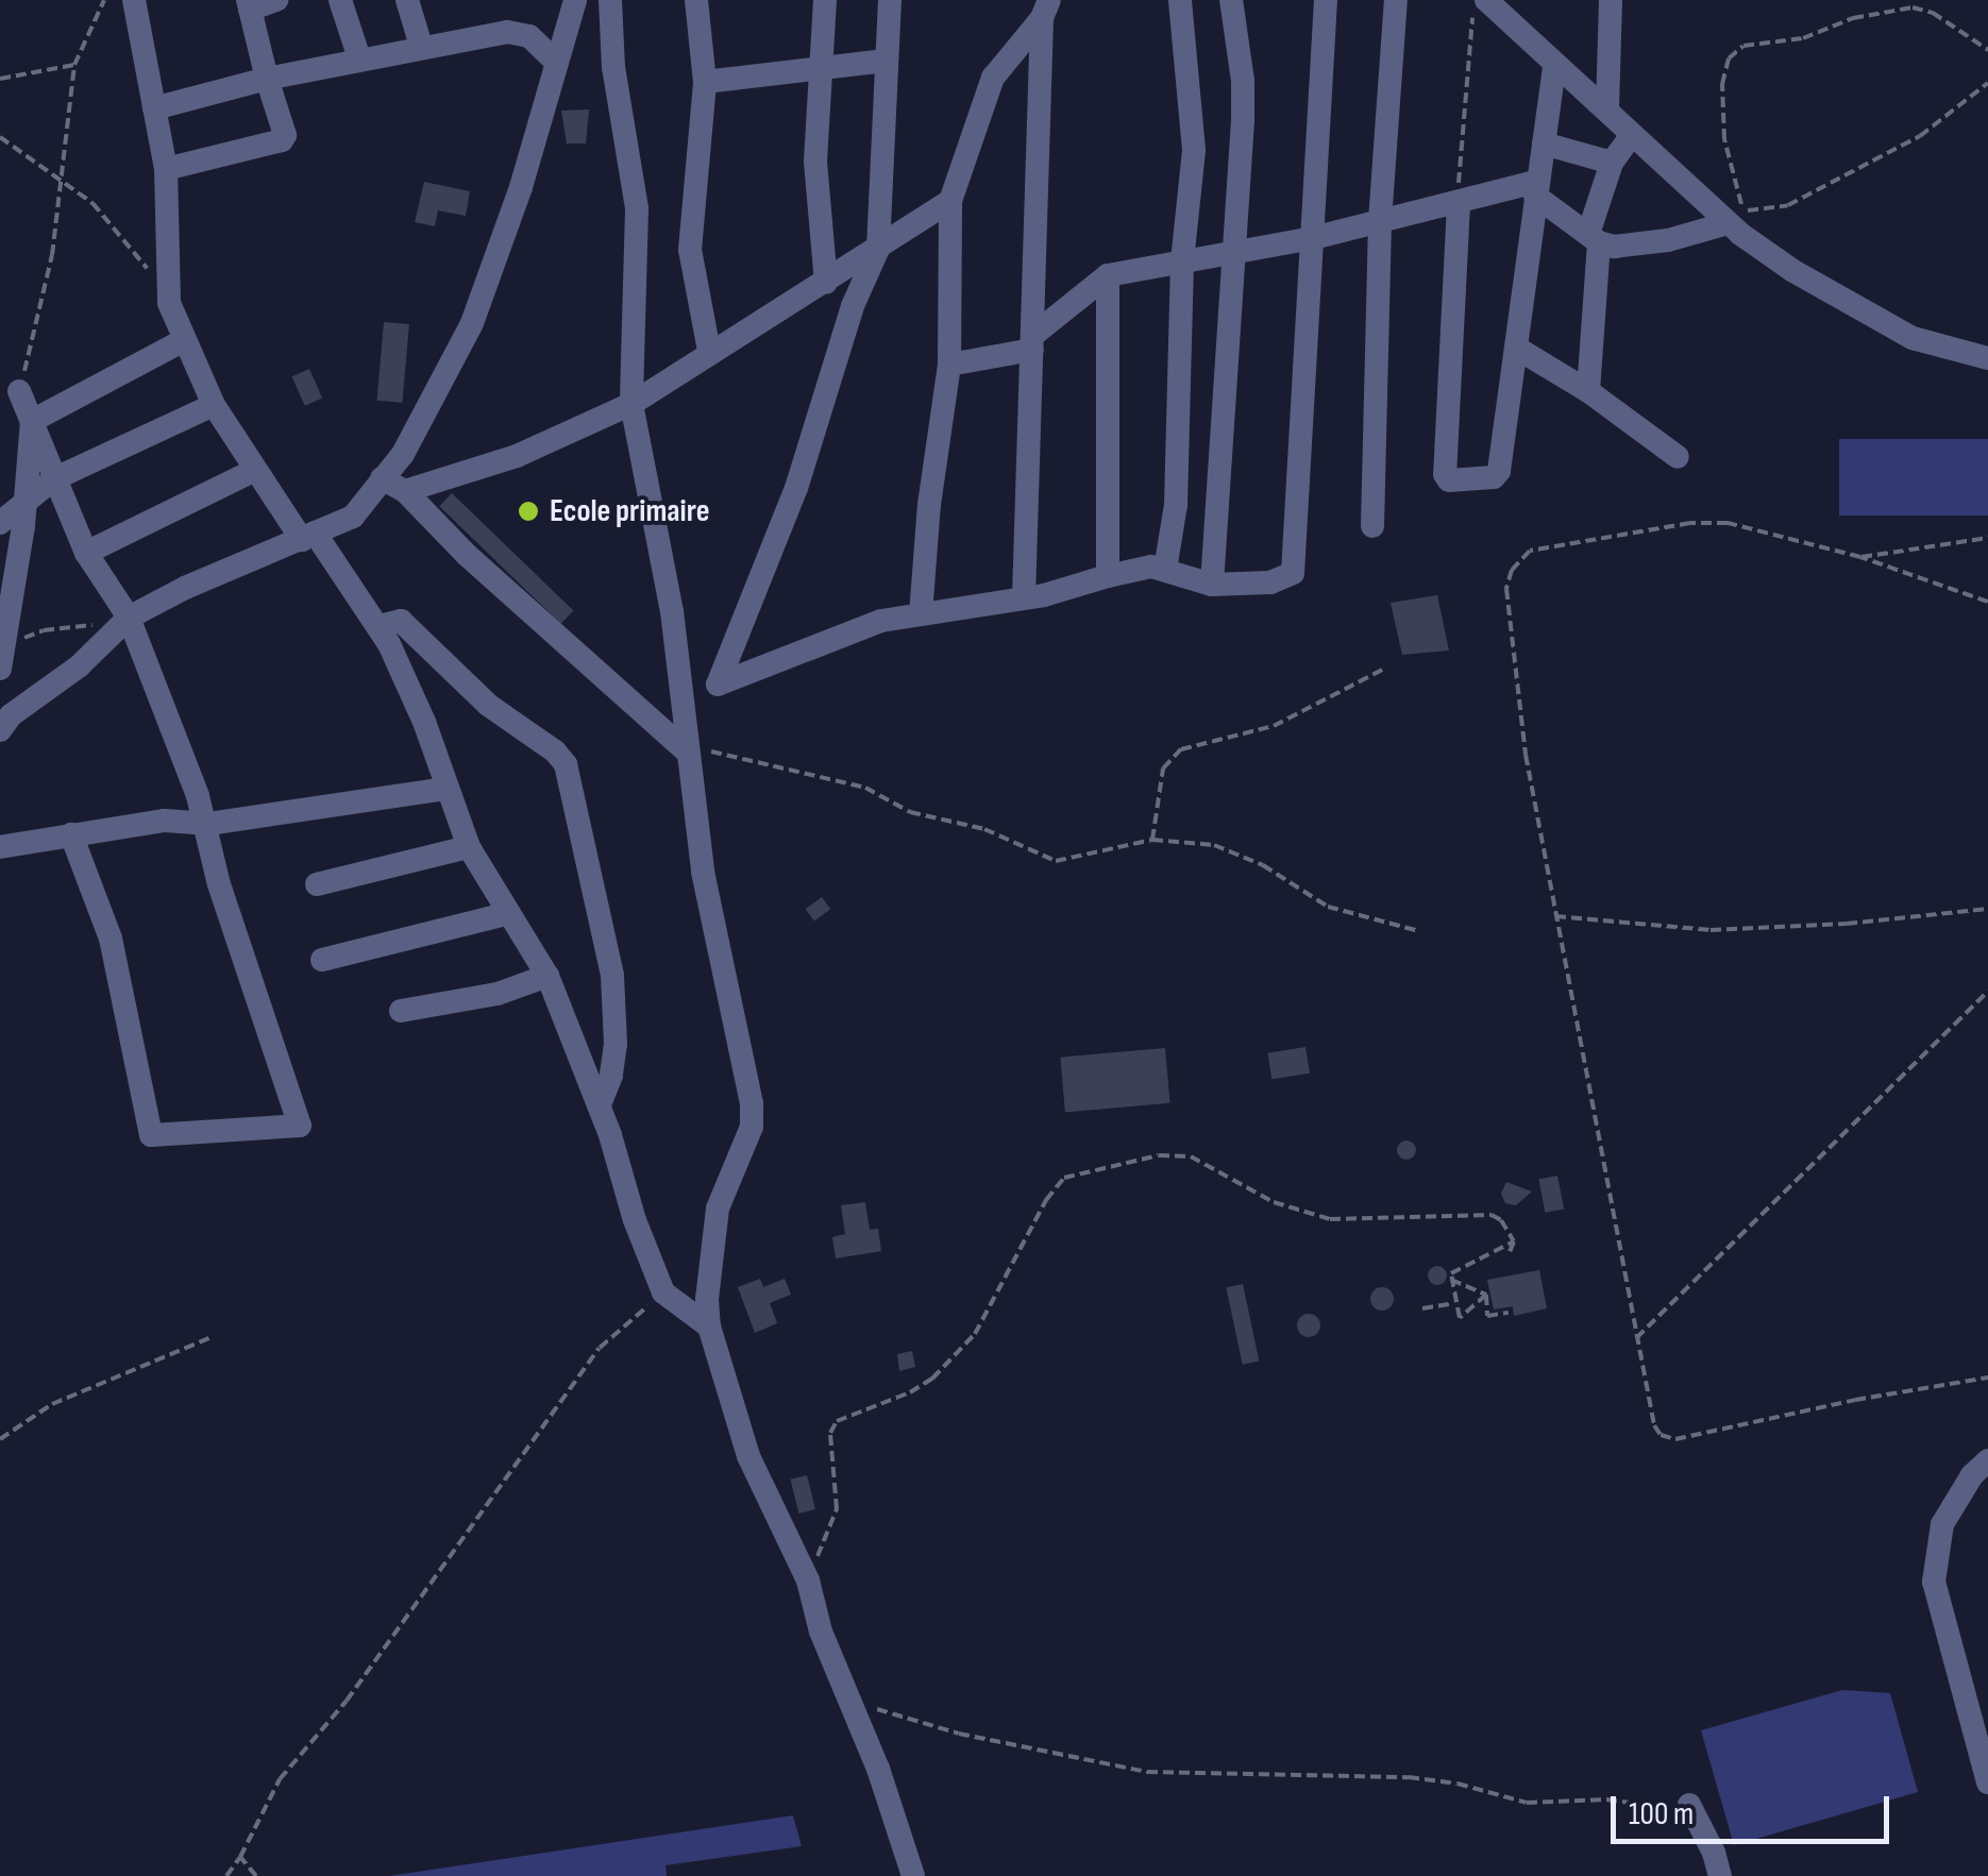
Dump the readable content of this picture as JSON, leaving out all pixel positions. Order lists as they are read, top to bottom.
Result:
{
  "places": ["Ecole primaire"],
  "scale_bar": "100 m"
}
